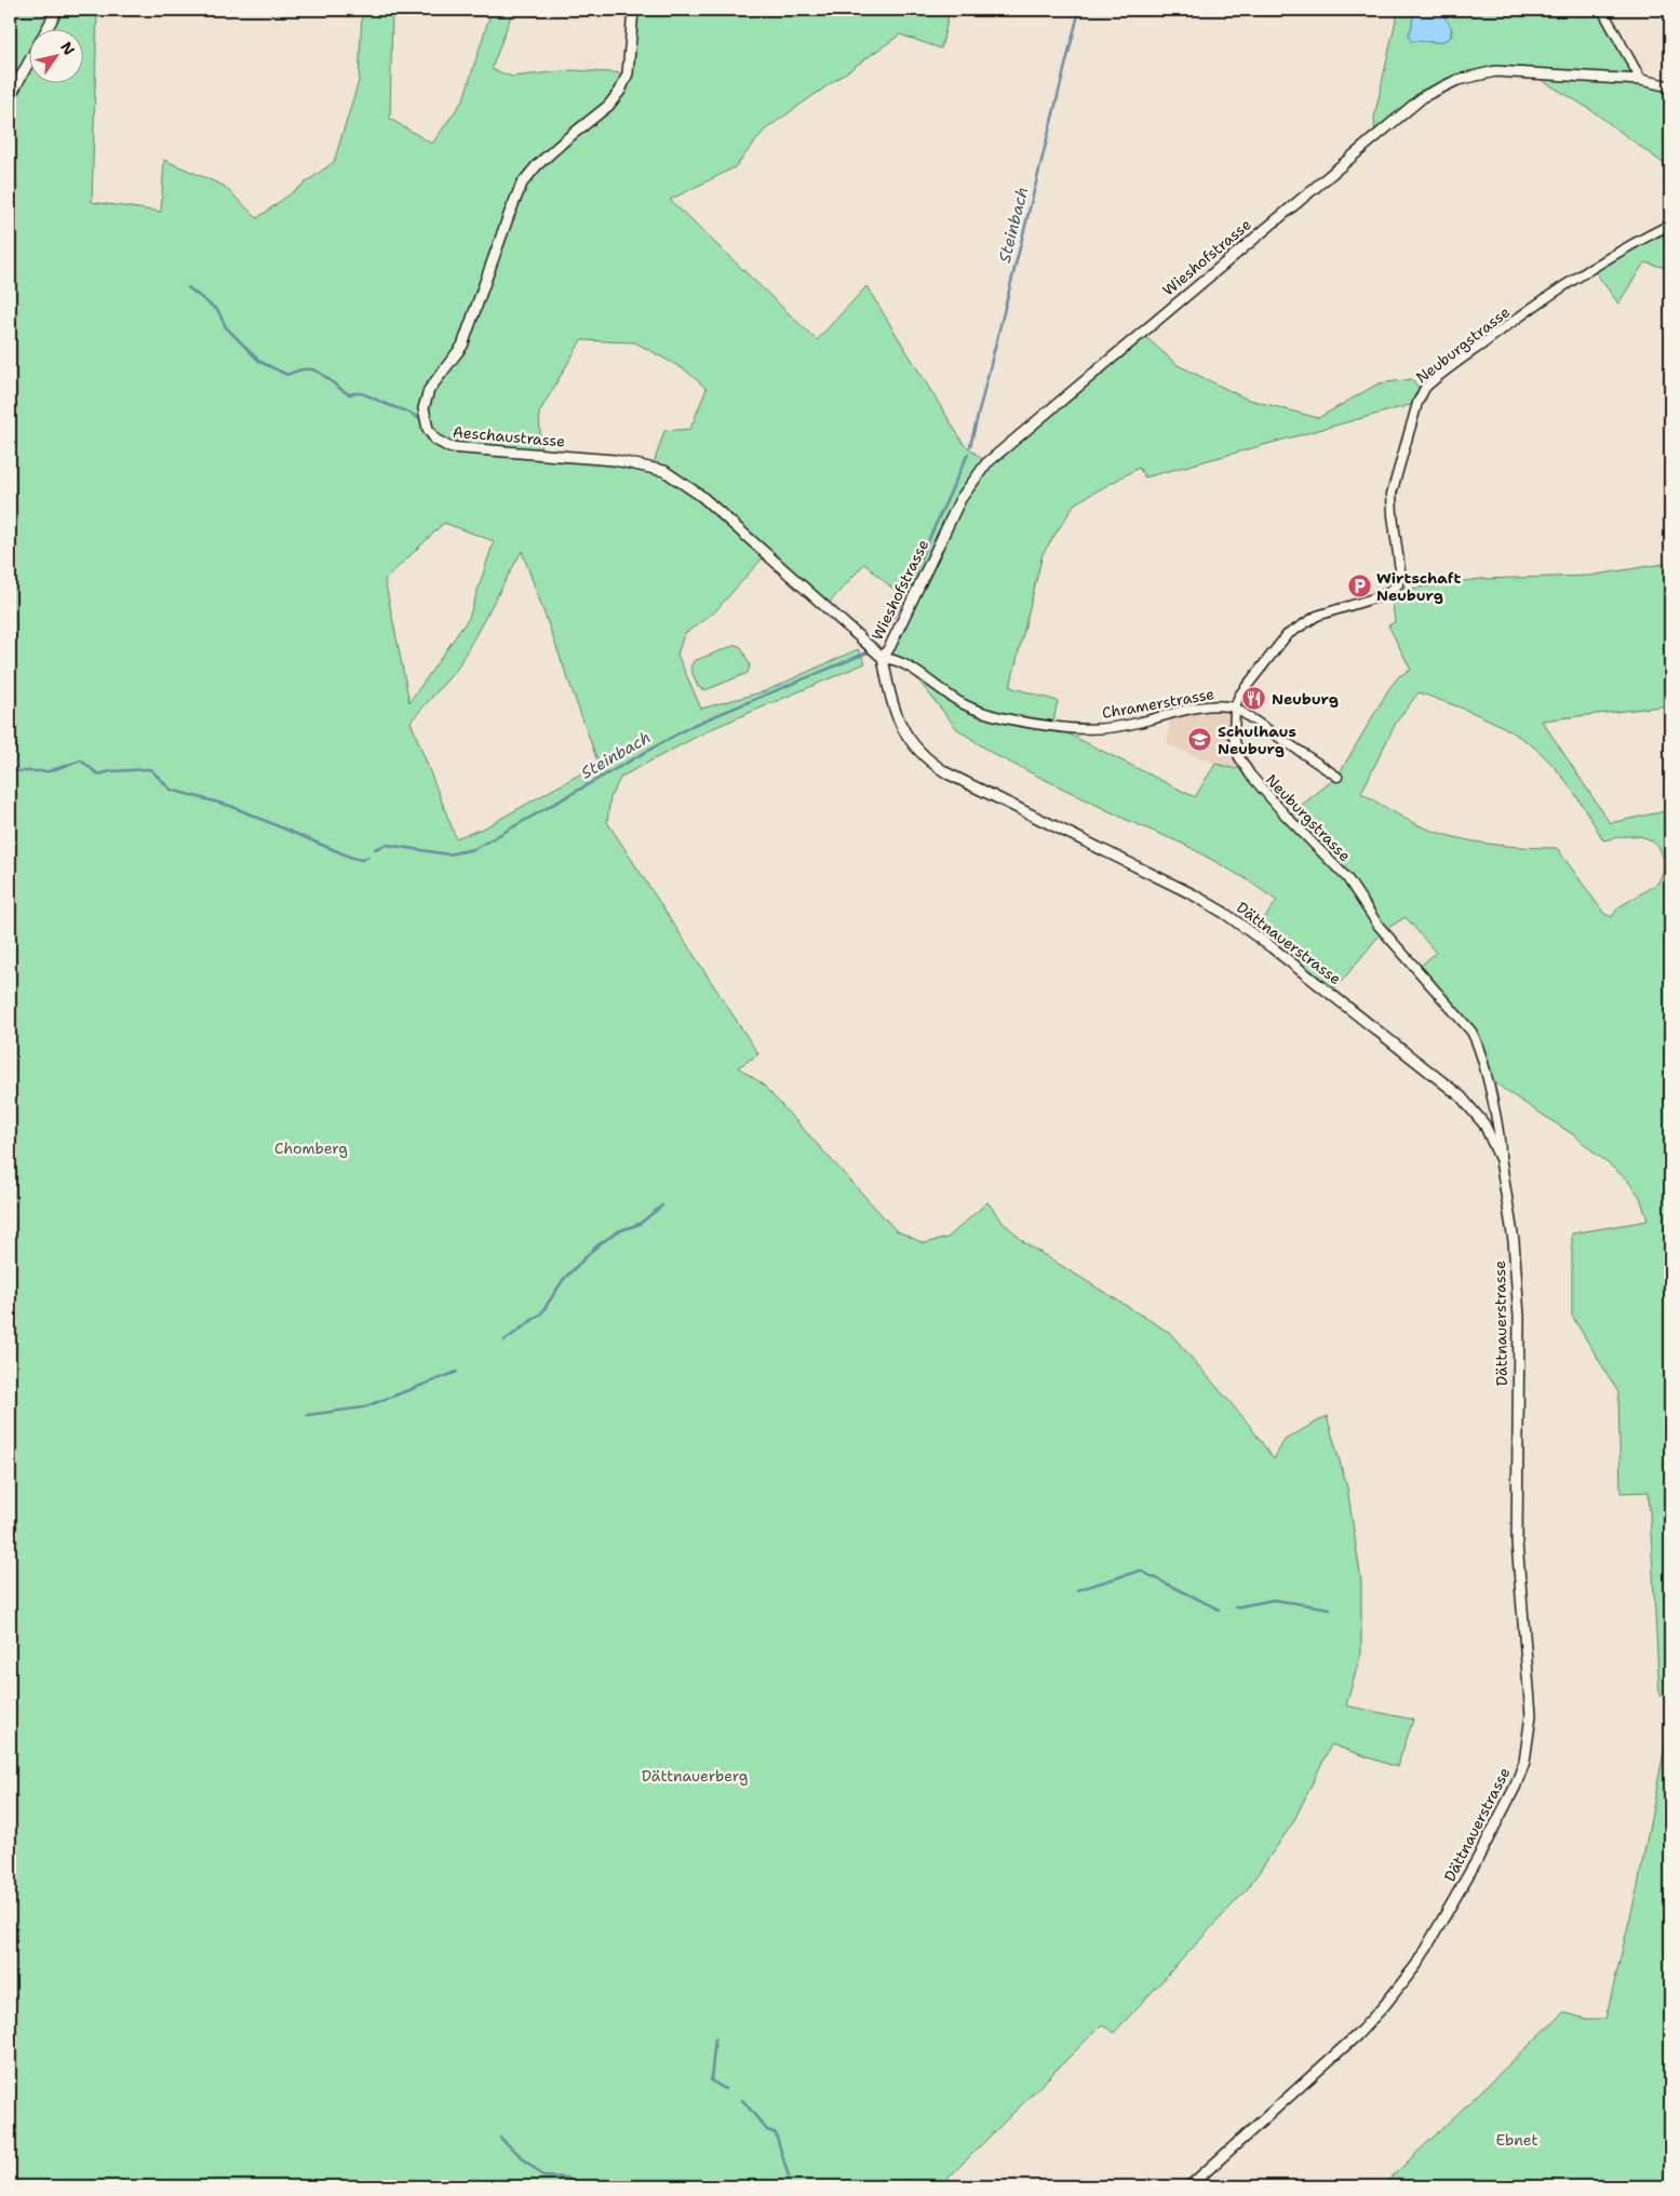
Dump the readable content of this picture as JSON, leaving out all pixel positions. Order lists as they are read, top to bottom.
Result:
{
  "streets": {
    "street": [
      "Wieshofstrasse",
      "Neuburgstrasse",
      "Aeschaustrasse",
      "Chramerstrasse",
      "Dättnauerstrasse"
    ]
  },
  "crossings": [
    ["Wieshofstrasse", "Aeschaustrasse"],
    ["Wieshofstrasse", "Chramerstrasse"],
    ["Wieshofstrasse", "Dättnauerstrasse"],
    ["Neuburgstrasse", "Chramerstrasse"],
    ["Neuburgstrasse", "Dättnauerstrasse"],
    ["Aeschaustrasse", "Chramerstrasse"],
    ["Aeschaustrasse", "Dättnauerstrasse"],
    ["Chramerstrasse", "Dättnauerstrasse"]
  ],
  "water": ["Steinbach"],
  "parks": ["Chomberg", "Dättnauerberg", "Ebnet"],
  "places": {
    "parking": ["Wirtschaft Neuburg"],
    "restaurant": ["Neuburg"],
    "school or university": ["Schulhaus Neuburg"]
  },
  "north": "top right"
}
